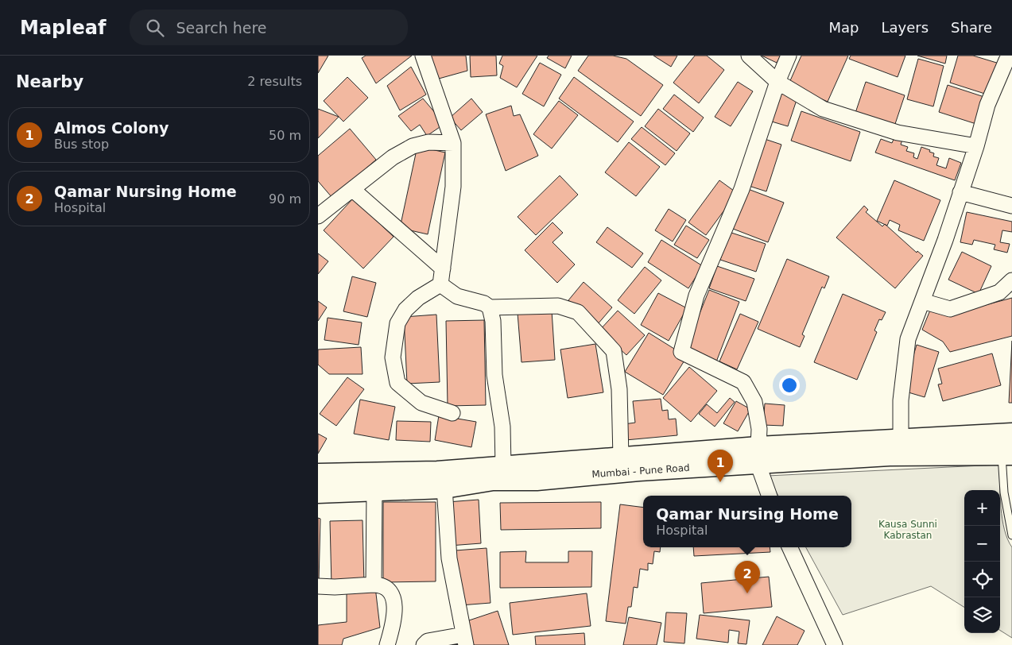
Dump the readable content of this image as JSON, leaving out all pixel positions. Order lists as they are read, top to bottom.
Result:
{
  "streets": {
    "main road": ["Mumbai - Pune Road"]
  },
  "parks": ["Kausa Sunni Kabrastan"],
  "page": {
    "header": "Mapleaf",
    "search": "Search here",
    "nav": ["Map", "Layers", "Share"],
    "heading": ["Nearby", "2 results"],
    "list": [
      {
        "mark": "1",
        "name": "Almos Colony",
        "note": "Bus stop",
        "value": "50 m"
      },
      {
        "mark": "2",
        "name": "Qamar Nursing Home",
        "note": "Hospital",
        "value": "90 m"
      }
    ],
    "pins": ["1", "2"],
    "map_buttons": ["+", "−"],
    "popup": ["Qamar Nursing Home", "Hospital"]
  }
}
